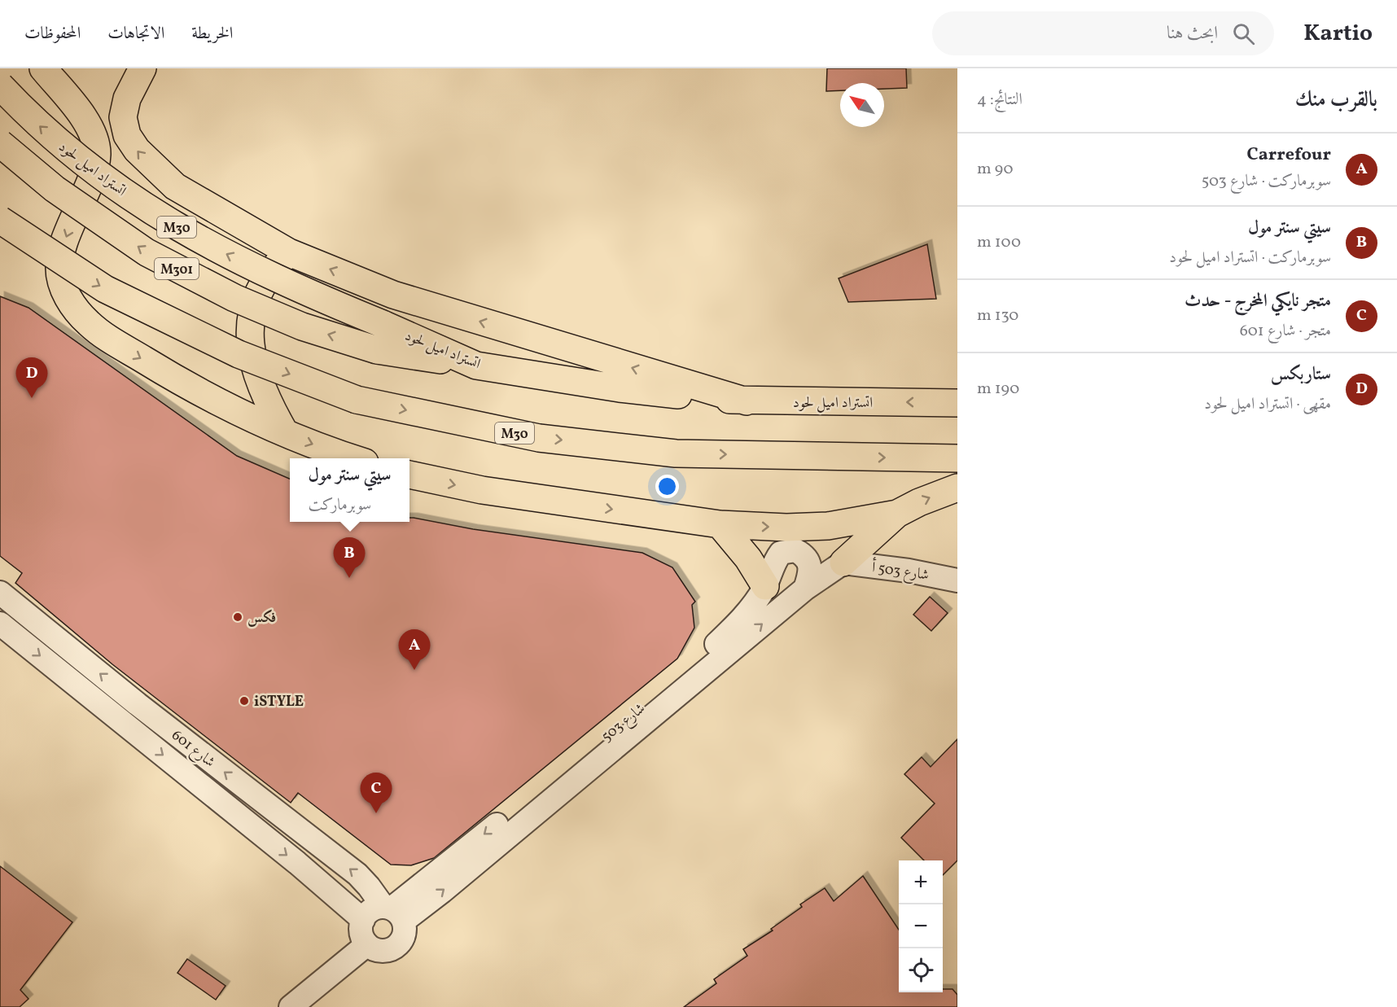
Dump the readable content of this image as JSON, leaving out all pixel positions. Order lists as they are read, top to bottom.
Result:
{
  "streets": {
    "highway": ["اتستراد اميل لحود", "M30", "M301"],
    "street": ["شارع 503 أ", "شارع 503", "شارع 601"]
  },
  "crossings": [
    ["اتستراد اميل لحود", "M301"],
    ["شارع 503 أ", "شارع 503"],
    ["شارع 503", "شارع 601"]
  ],
  "places": ["فكس", "iSTYLE"],
  "north": "top left",
  "page": {
    "header": "Kartio",
    "search": "ابحث هنا",
    "nav": ["الخريطة", "الاتجاهات", "المحفوظات"],
    "heading": ["بالقرب منك", "النتائج: 4"],
    "list": [
      {
        "mark": "A",
        "name": "Carrefour",
        "note": "سوبرماركت · شارع 503",
        "value": "90 m"
      },
      {
        "mark": "B",
        "name": "سيتي سنتر مول",
        "note": "سوبرماركت · اتستراد اميل لحود",
        "value": "100 m"
      },
      {
        "mark": "C",
        "name": "متجر نايكي المخرج - حدث",
        "note": "متجر · شارع 601",
        "value": "130 m"
      },
      {
        "mark": "D",
        "name": "ستاربكس",
        "note": "مقهى · اتستراد اميل لحود",
        "value": "190 m"
      }
    ],
    "pins": [
      "D",
      "B",
      "A",
      "C"
    ],
    "popup": ["سيتي سنتر مول", "سوبرماركت"],
    "map_buttons": ["+", "−"]
  }
}
